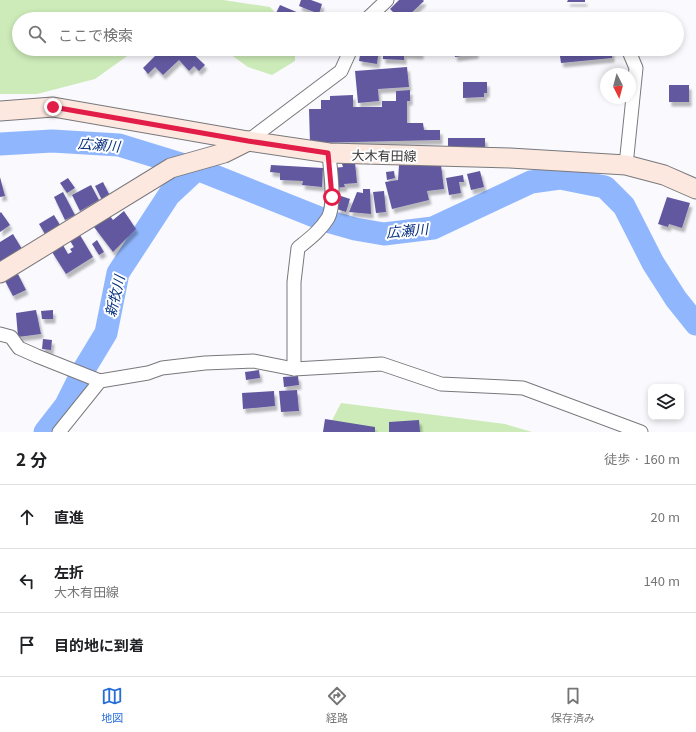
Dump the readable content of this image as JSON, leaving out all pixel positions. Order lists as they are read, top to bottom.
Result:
{
  "streets": {
    "main road": ["大木有田線"]
  },
  "water": ["広瀬川", "新牧川"],
  "north": "bottom",
  "page": {
    "search": "ここで検索",
    "heading": ["2 分", "徒歩 · 160 m"],
    "list": [
      ["直進", "20 m"],
      ["左折", "大木有田線", "140 m"],
      "目的地に到着"
    ],
    "nav": ["地図", "経路", "保存済み"]
  }
}
